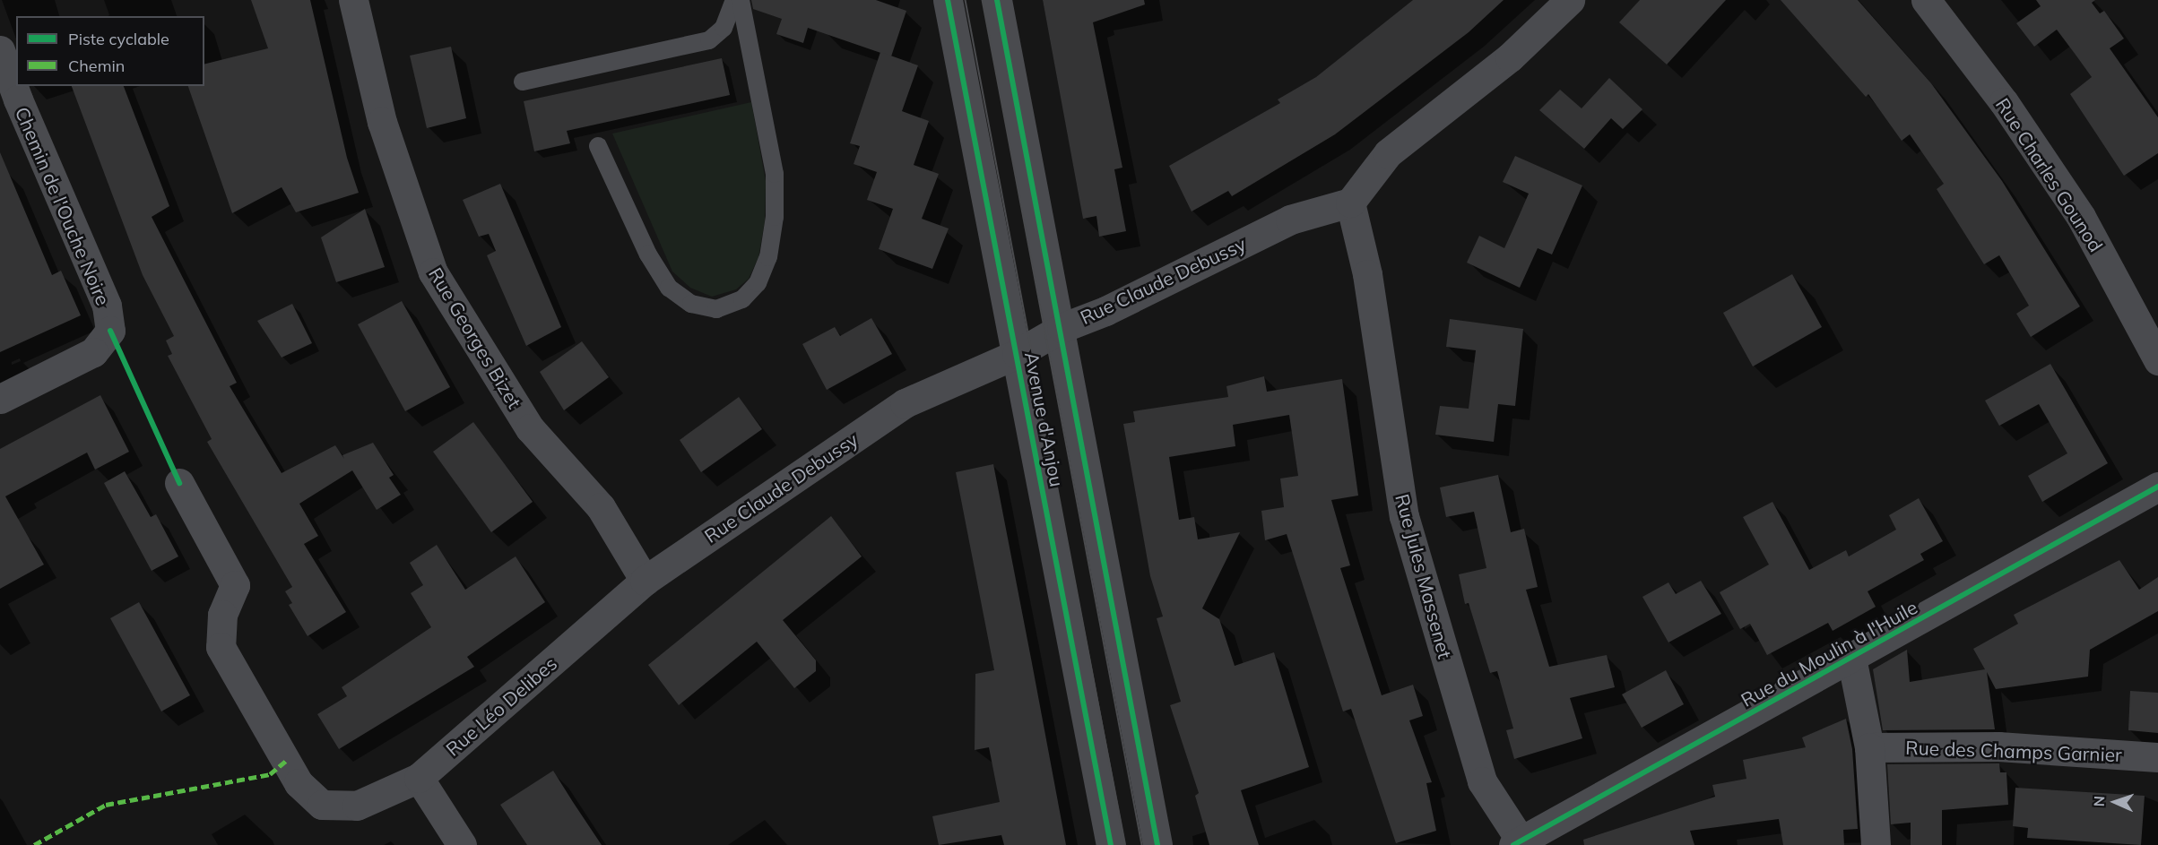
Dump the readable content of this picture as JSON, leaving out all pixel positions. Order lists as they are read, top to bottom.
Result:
{
  "streets": {
    "street": [
      "Rue Charles Gounod",
      "Chemin de l'Ouche Noire",
      "Rue Claude Debussy",
      "Rue Georges Bizet",
      "Avenue d'Anjou",
      "Rue Jules Massenet",
      "Rue du Moulin à l'Huile",
      "Rue Léo Delibes",
      "Rue des Champs Garnier"
    ]
  },
  "crossings": [
    ["Rue Claude Debussy", "Rue Georges Bizet"],
    ["Rue Claude Debussy", "Avenue d'Anjou"],
    ["Rue Claude Debussy", "Rue Jules Massenet"],
    ["Rue Claude Debussy", "Rue Léo Delibes"],
    ["Rue Georges Bizet", "Rue Léo Delibes"],
    ["Rue Jules Massenet", "Rue du Moulin à l'Huile"]
  ],
  "legend": ["Piste cyclable", "Chemin"],
  "north": "left"
}
